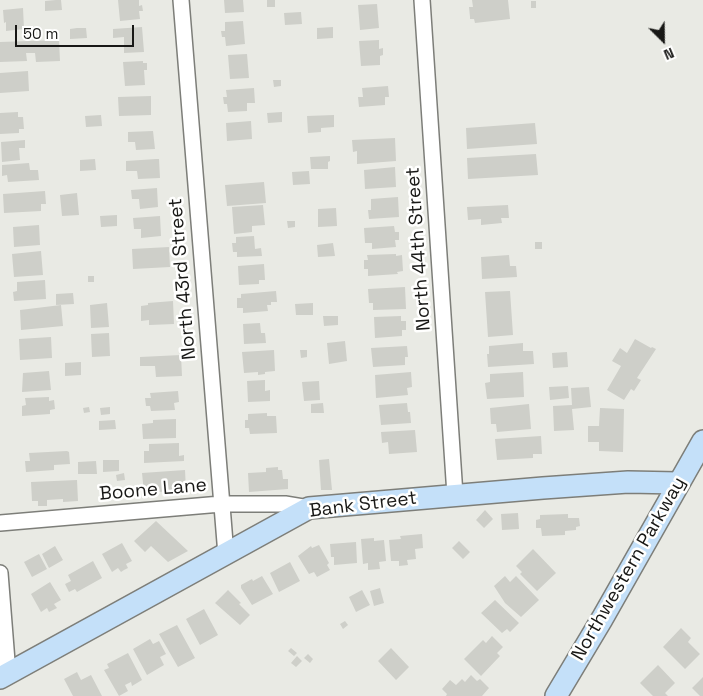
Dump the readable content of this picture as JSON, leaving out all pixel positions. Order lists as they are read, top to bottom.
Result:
{
  "streets": {
    "street": [
      "North 44th Street",
      "North 43rd Street",
      "Boone Lane",
      "Bank Street",
      "Northwestern Parkway"
    ]
  },
  "crossings": [
    ["North 44th Street", "Bank Street"],
    ["North 43rd Street", "Boone Lane"],
    ["North 43rd Street", "Bank Street"],
    ["Boone Lane", "Bank Street"],
    ["Bank Street", "Northwestern Parkway"]
  ],
  "scale_bar": "50 m",
  "north": "bottom right"
}
